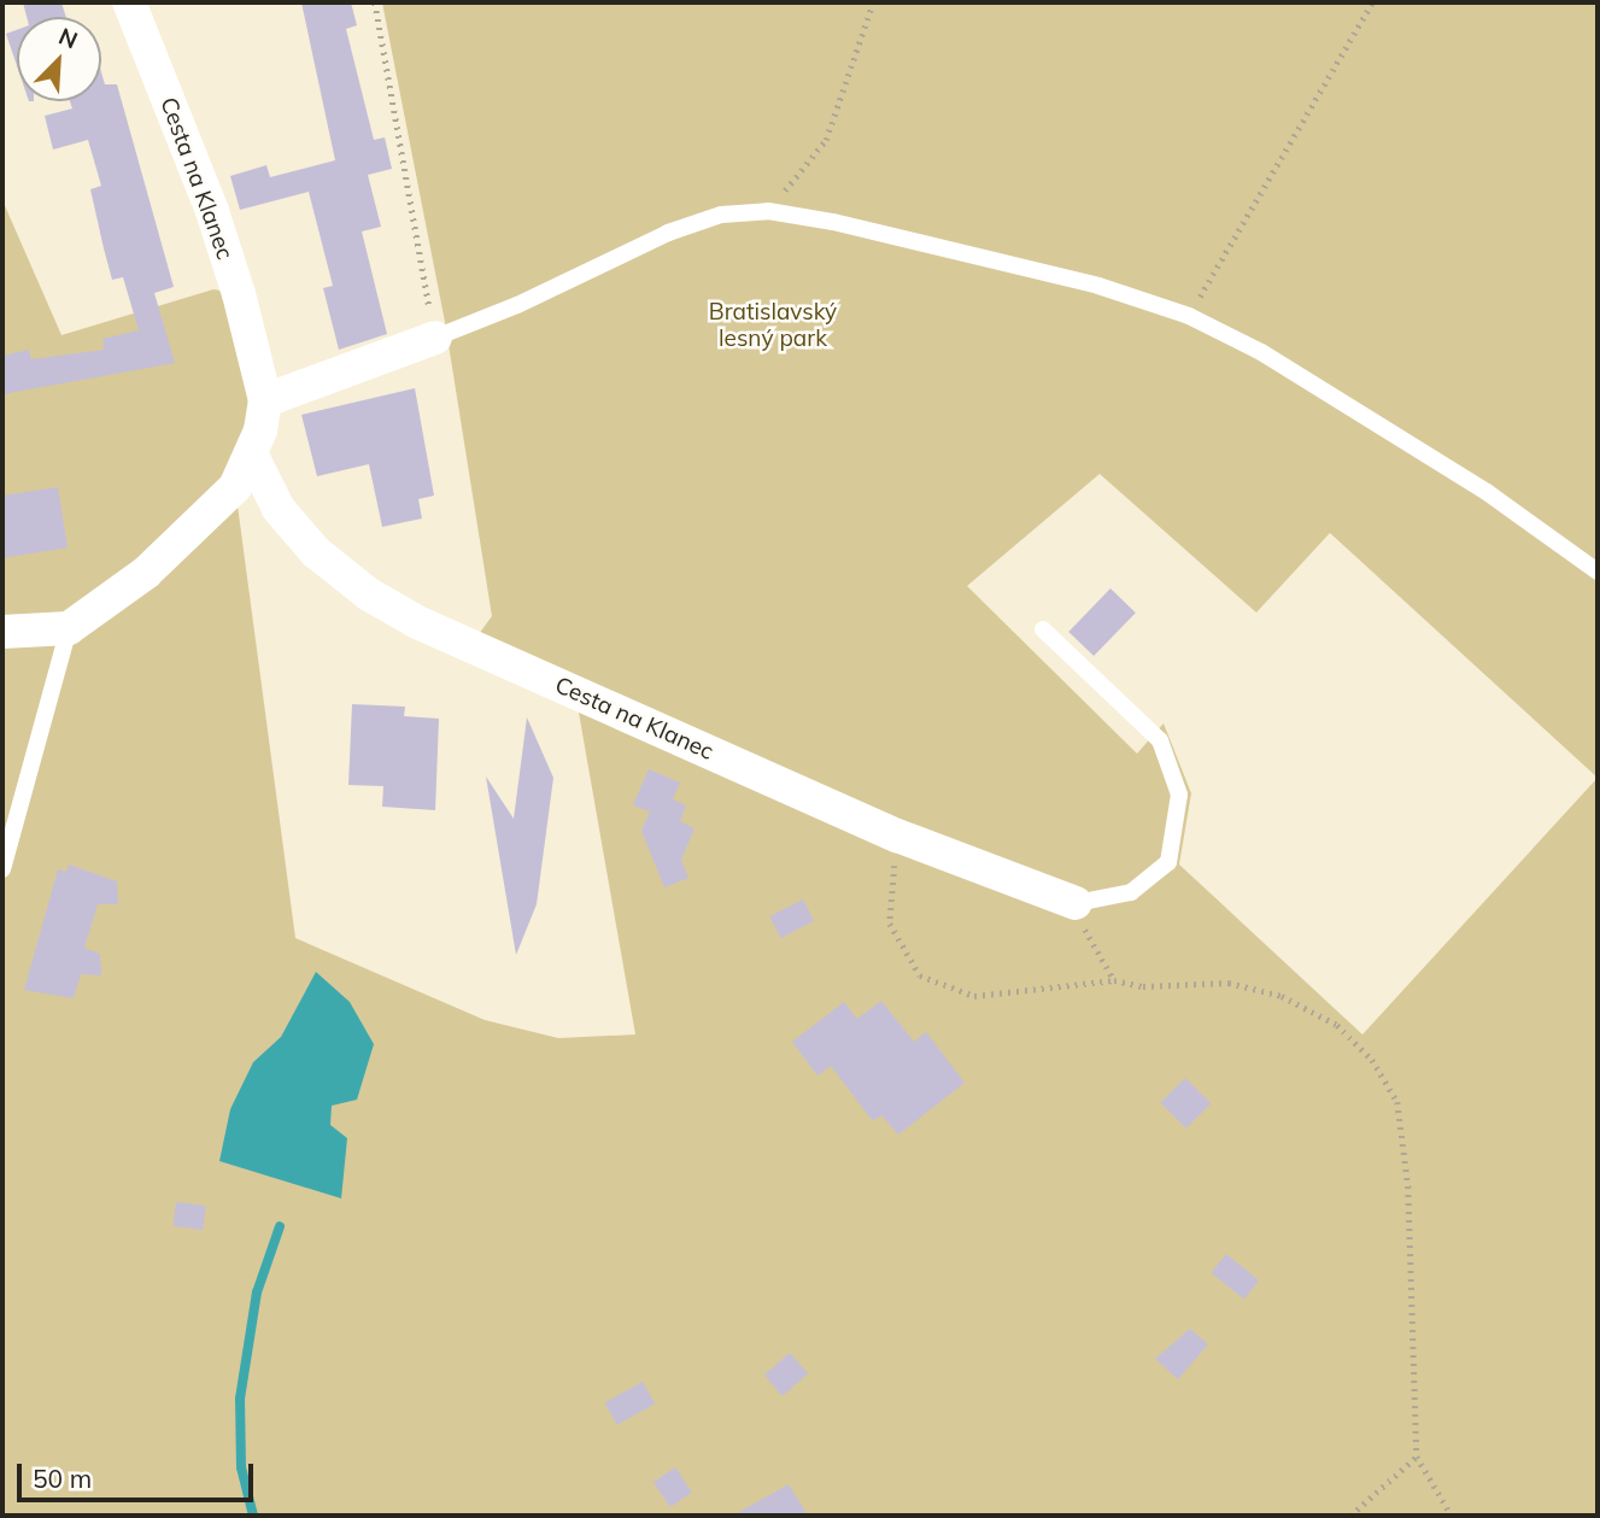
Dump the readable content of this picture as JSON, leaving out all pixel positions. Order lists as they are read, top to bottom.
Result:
{
  "streets": {
    "street": ["Cesta na Klanec"]
  },
  "parks": ["Bratislavský lesný park"],
  "scale_bar": "50 m",
  "north": "top right"
}
